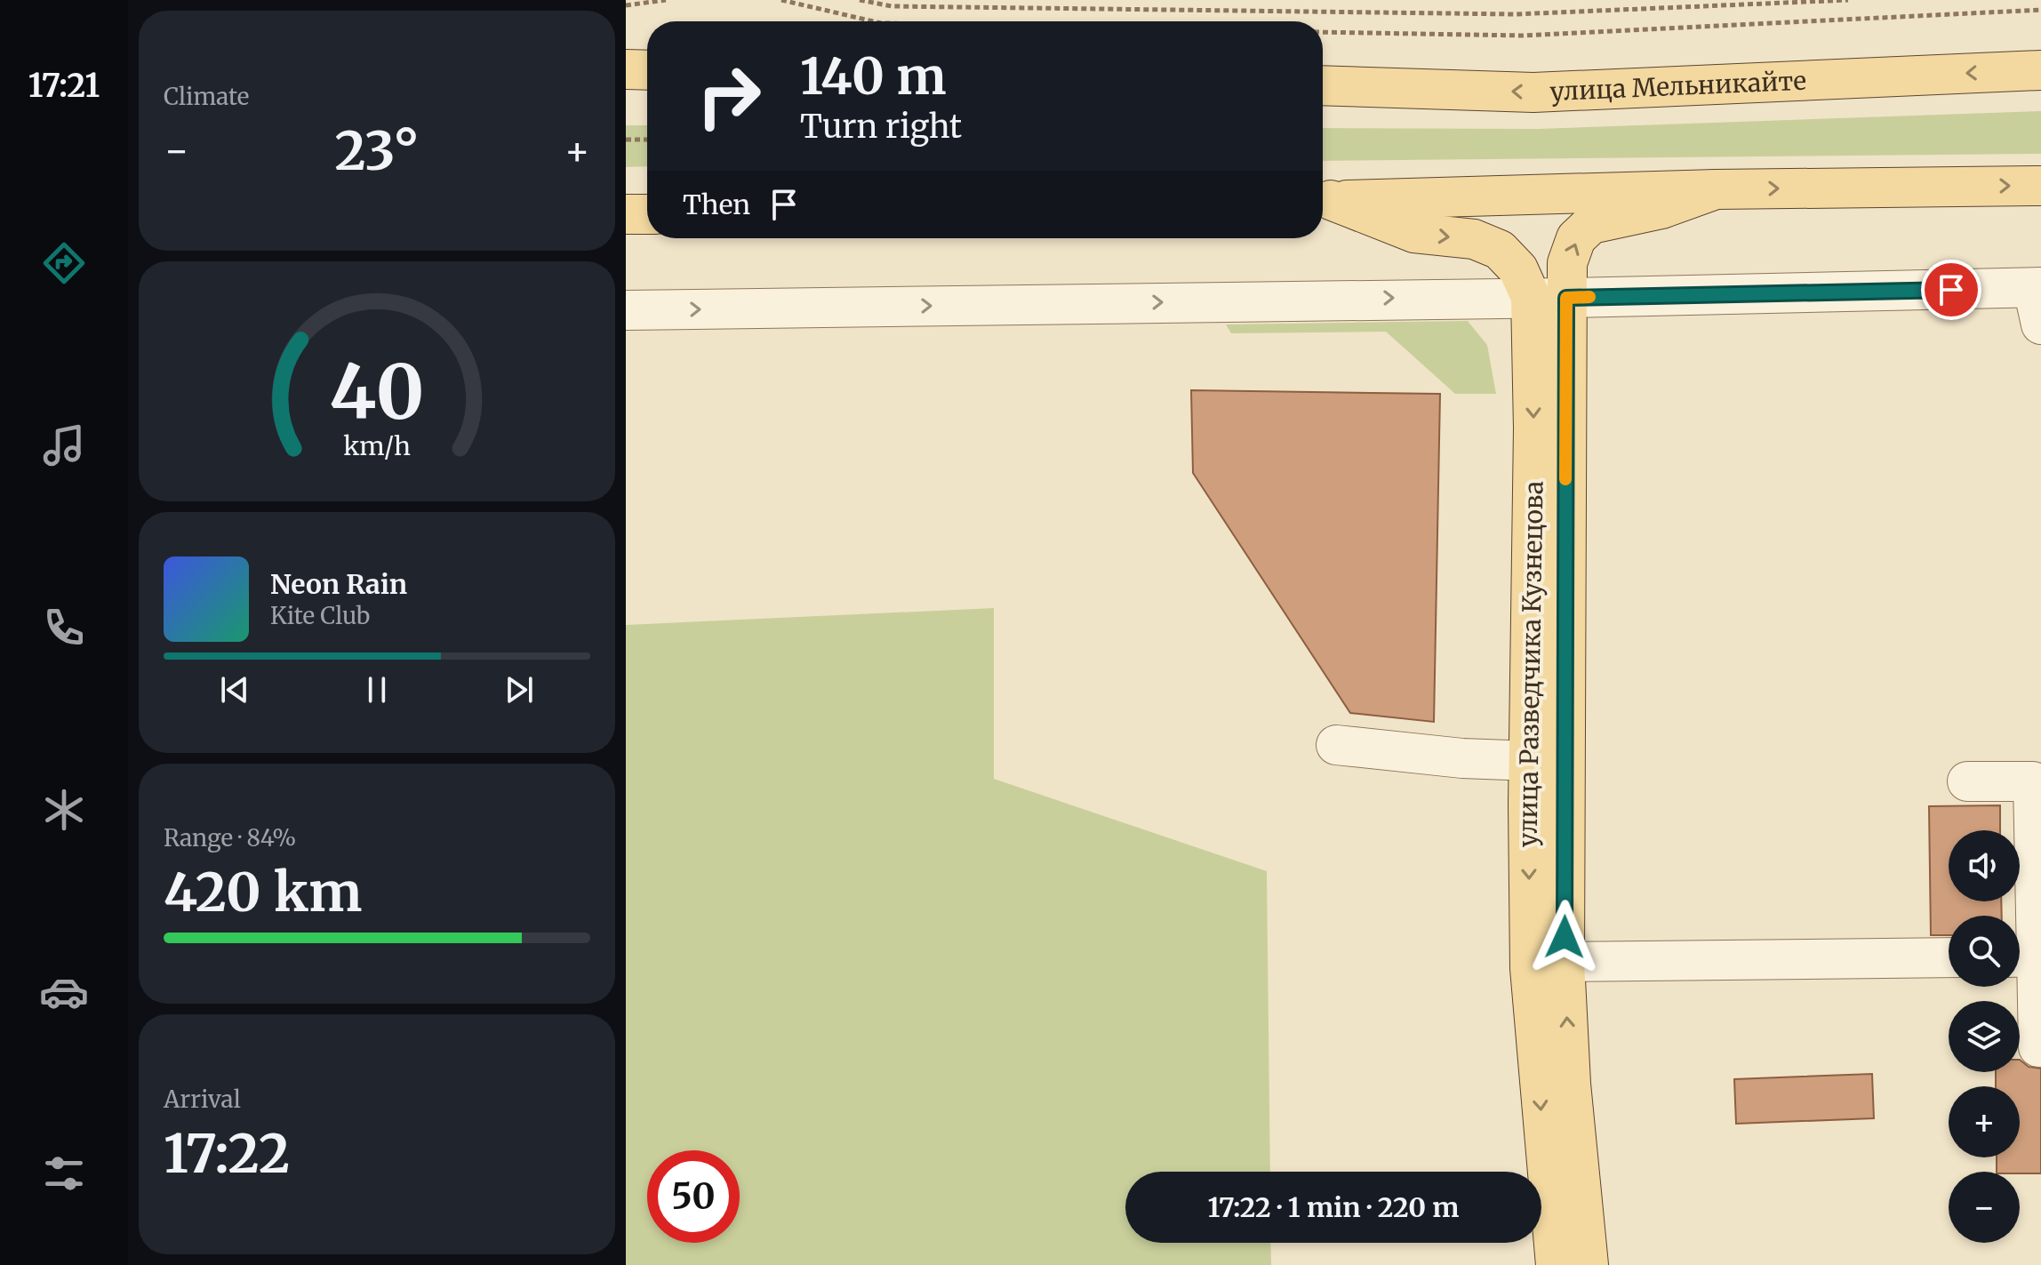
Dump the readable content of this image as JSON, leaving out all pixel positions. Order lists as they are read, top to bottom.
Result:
{
  "streets": {
    "main road": ["улица Мельникайте", "улица Разведчика Кузнецова"]
  },
  "page": {
    "tabs": "17:21",
    "tile": [
      "Climate",
      ["Range · 84%", "420 km"],
      ["Arrival", "17:22"]
    ],
    "turn": ["140 m", "Turn right"],
    "heat": ["−", "23°", "+"],
    "then": "Then",
    "song": ["Neon Rain", "Kite Club"],
    "map_buttons": ["+", "−"],
    "limit": "50",
    "trip": "17:22 · 1 min · 220 m",
    "gauge": ["40", "km/h"]
  }
}
